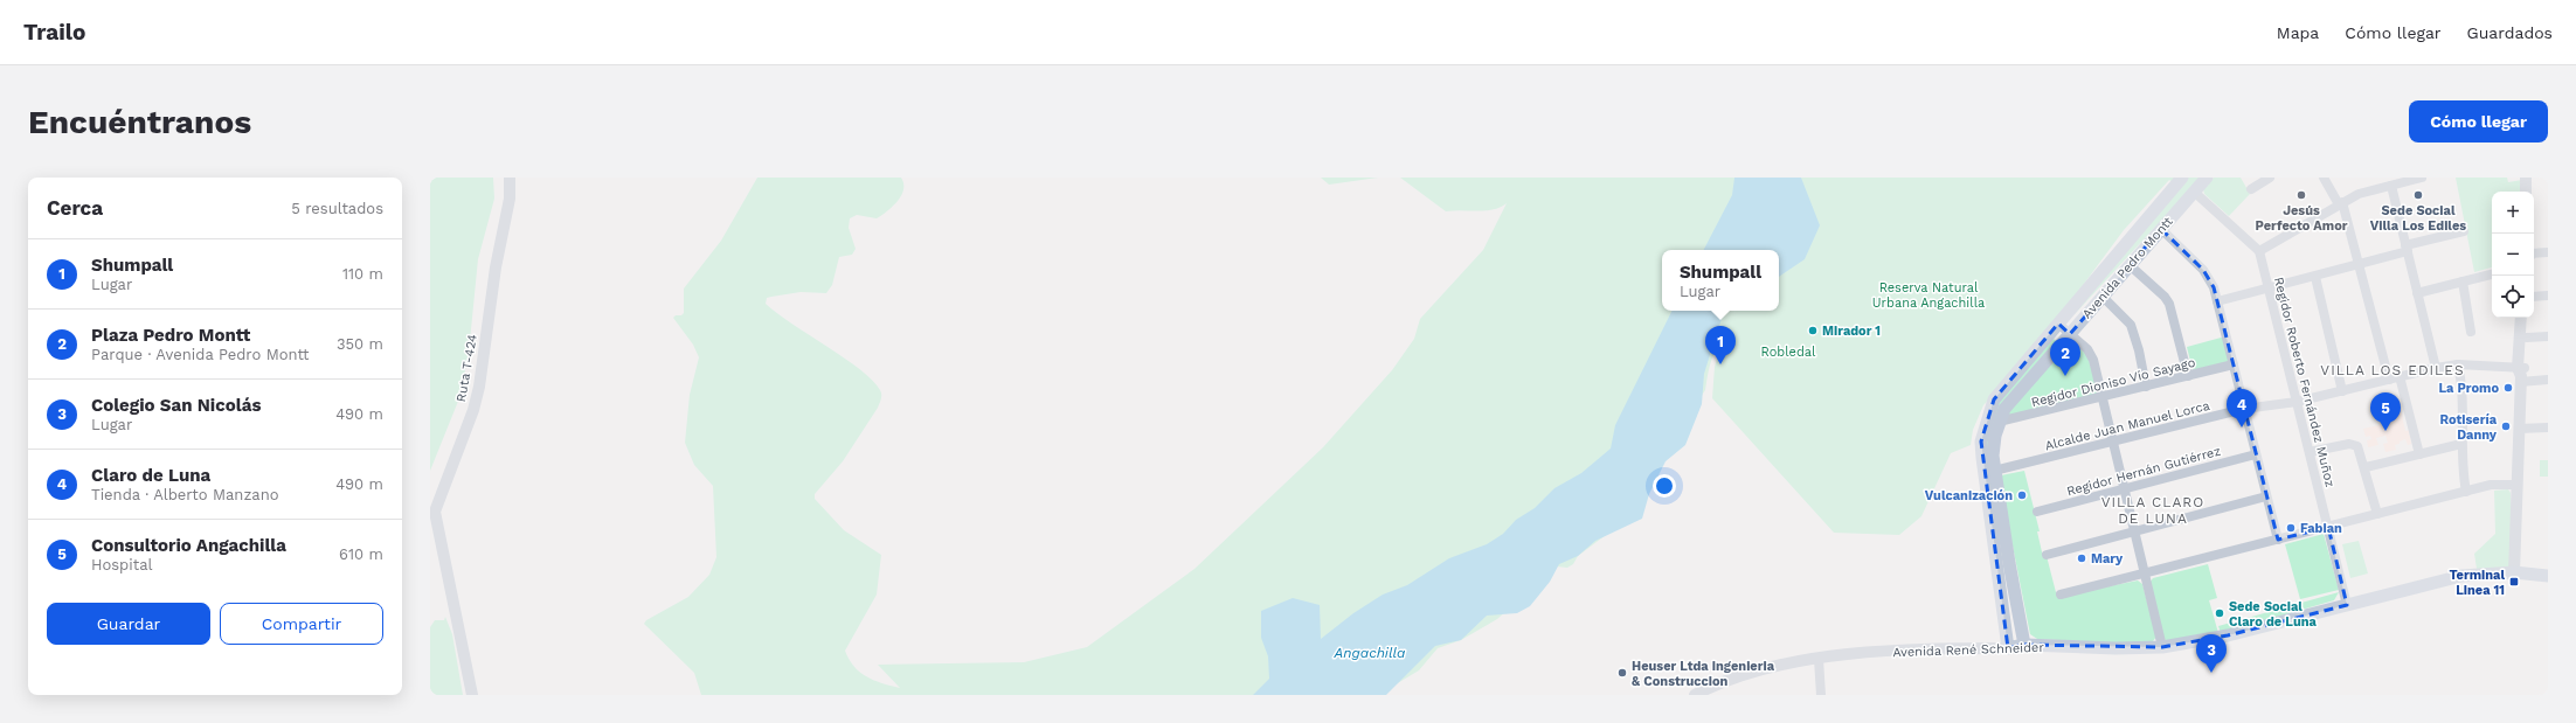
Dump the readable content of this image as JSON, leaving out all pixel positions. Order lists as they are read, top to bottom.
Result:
{
  "streets": {
    "main road": ["Avenida Pedro Montt", "Avenida René Schneider"],
    "street": [
      "Ruta T-424",
      "Regidor Dioniso Vío Sayago",
      "Regidor Roberto Fernández Muñoz",
      "Alcalde Juan Manuel Lorca",
      "Regidor Hernán Gutiérrez"
    ]
  },
  "crossings": [
    ["Avenida Pedro Montt", "Regidor Dioniso Vío Sayago"],
    ["Avenida Pedro Montt", "Alcalde Juan Manuel Lorca"],
    ["Avenida Pedro Montt", "Avenida René Schneider"],
    ["Regidor Roberto Fernández Muñoz", "Alcalde Juan Manuel Lorca"],
    ["Regidor Roberto Fernández Muñoz", "Avenida René Schneider"]
  ],
  "districts": ["VILLA LOS EDILES", "VILLA CLARO DE LUNA"],
  "water": ["Angachilla"],
  "parks": ["Reserva Natural Urbana Angachilla", "Robledal"],
  "places": {
    "other": [
      "Jesús Perfecto Amor",
      "Sede Social Villa Los Ediles",
      "Mirador 1",
      "La Promo",
      "Rotisería Danny",
      "Vulcanización",
      "Fabian",
      "Mary",
      "Sede Social Claro de Luna",
      "Heuser Ltda ingenieria & Construccion"
    ],
    "transit": ["Terminal Linea 11"]
  },
  "page": {
    "header": "Trailo",
    "nav": ["Mapa", "Cómo llegar", "Guardados"],
    "buttons": [
      "Cómo llegar",
      ["Guardar", "Compartir"]
    ],
    "title": "Encuéntranos",
    "heading": ["Cerca", "5 resultados"],
    "map_buttons": ["+", "−"],
    "list": [
      {
        "mark": "1",
        "name": "Shumpall",
        "note": "Lugar",
        "value": "110 m"
      },
      {
        "mark": "2",
        "name": "Plaza Pedro Montt",
        "note": "Parque · Avenida Pedro Montt",
        "value": "350 m"
      },
      {
        "mark": "3",
        "name": "Colegio San Nicolás",
        "note": "Lugar",
        "value": "490 m"
      },
      {
        "mark": "4",
        "name": "Claro de Luna",
        "note": "Tienda · Alberto Manzano",
        "value": "490 m"
      },
      {
        "mark": "5",
        "name": "Consultorio Angachilla",
        "note": "Hospital",
        "value": "610 m"
      }
    ],
    "popup": ["Shumpall", "Lugar"],
    "pins": [
      "1",
      "2",
      "4",
      "5",
      "3"
    ]
  }
}
